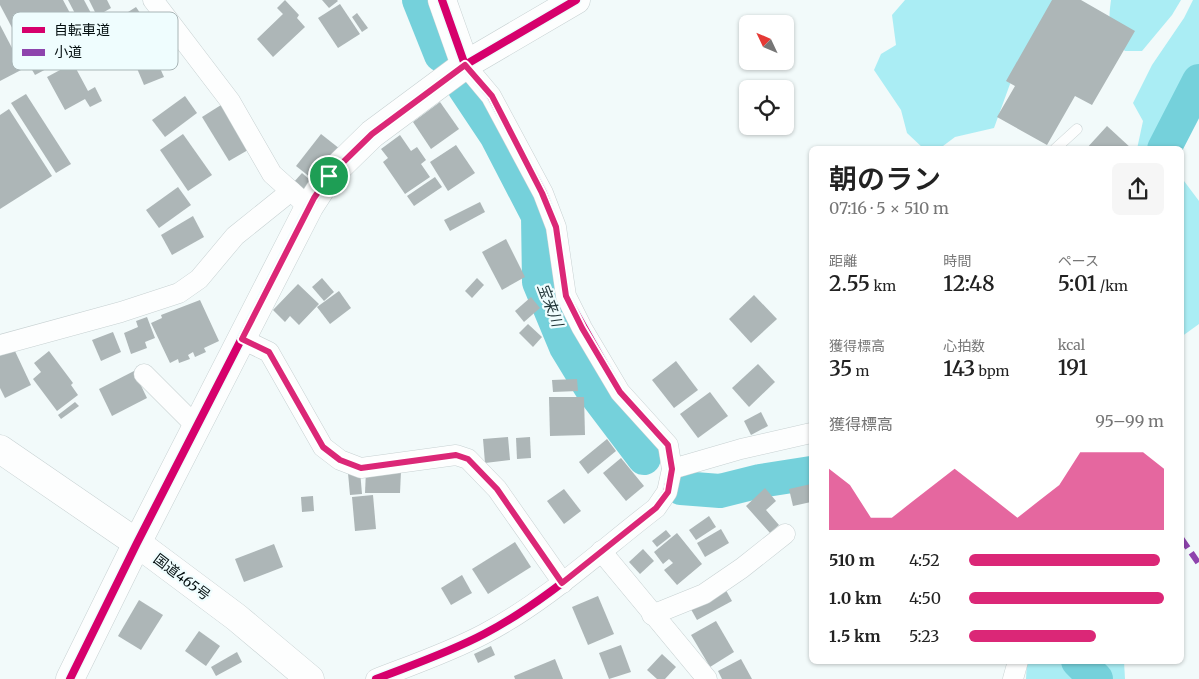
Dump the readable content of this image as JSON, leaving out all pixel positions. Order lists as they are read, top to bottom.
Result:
{
  "streets": {
    "main road": ["国道465号"]
  },
  "water": ["宝来川"],
  "legend": ["自転車道", "小道"],
  "north": "top left",
  "page": {
    "heading": ["朝のラン", "07:16 · 5 × 510 m"],
    "stats": [
      ["距離", "2.55 km"],
      ["時間", "12:48"],
      ["ペース", "5:01 /km"],
      ["獲得標高", "35 m"],
      ["心拍数", "143 bpm"],
      ["kcal", "191"]
    ],
    "chart": ["獲得標高", "95–99 m"],
    "list": [
      {
        "name": "510 m",
        "note": "4:52"
      },
      {
        "name": "1.0 km",
        "note": "4:50"
      },
      {
        "name": "1.5 km",
        "note": "5:23"
      }
    ]
  }
}
